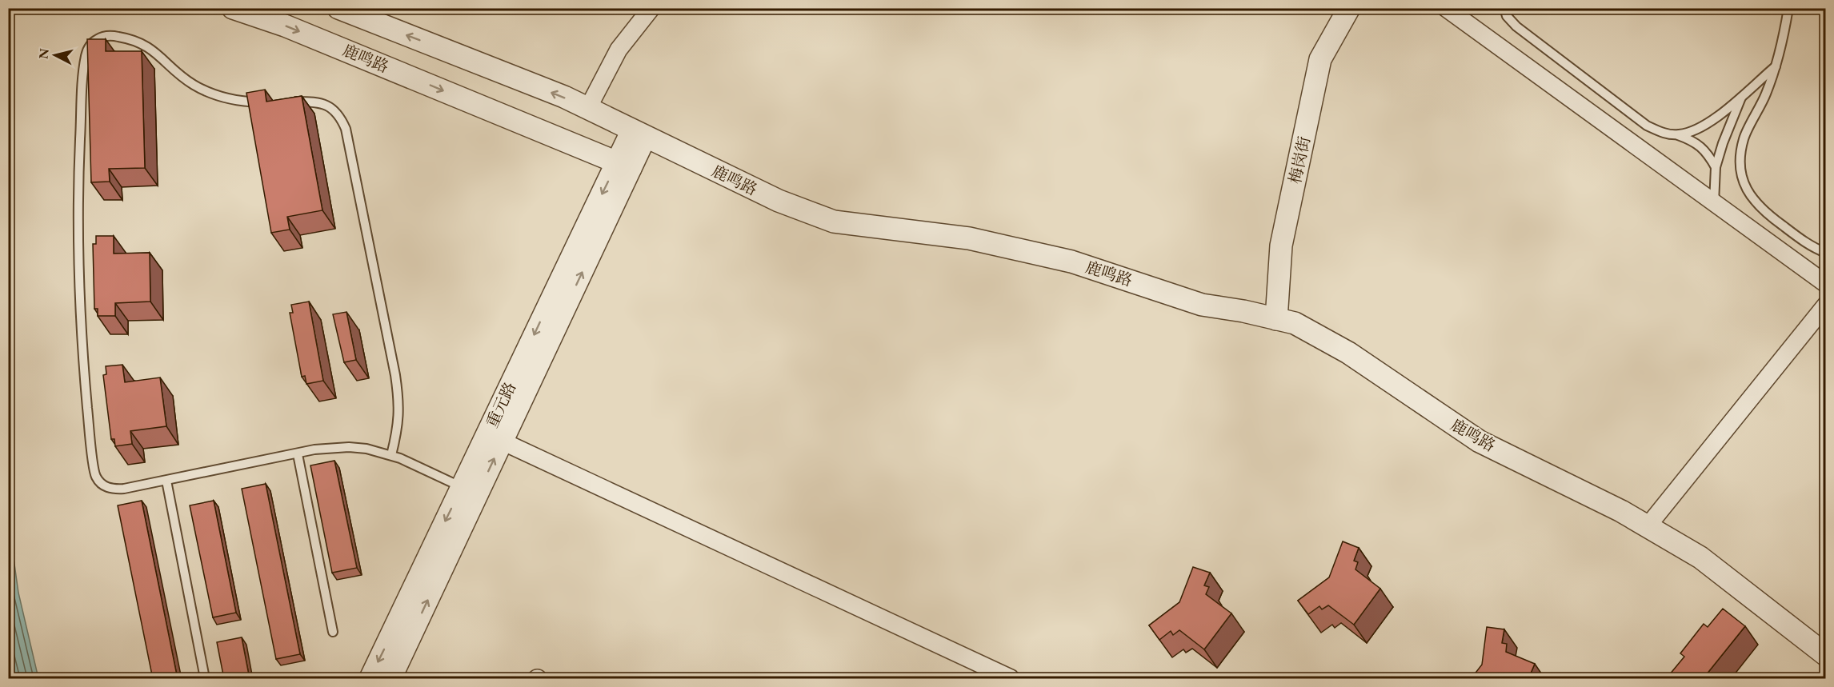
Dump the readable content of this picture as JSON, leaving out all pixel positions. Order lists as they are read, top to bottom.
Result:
{
  "streets": {
    "street": ["鹿鸣路", "梅岗街", "重元路"]
  },
  "crossings": [
    ["鹿鸣路", "梅岗街"],
    ["鹿鸣路", "重元路"]
  ],
  "north": "left"
}
